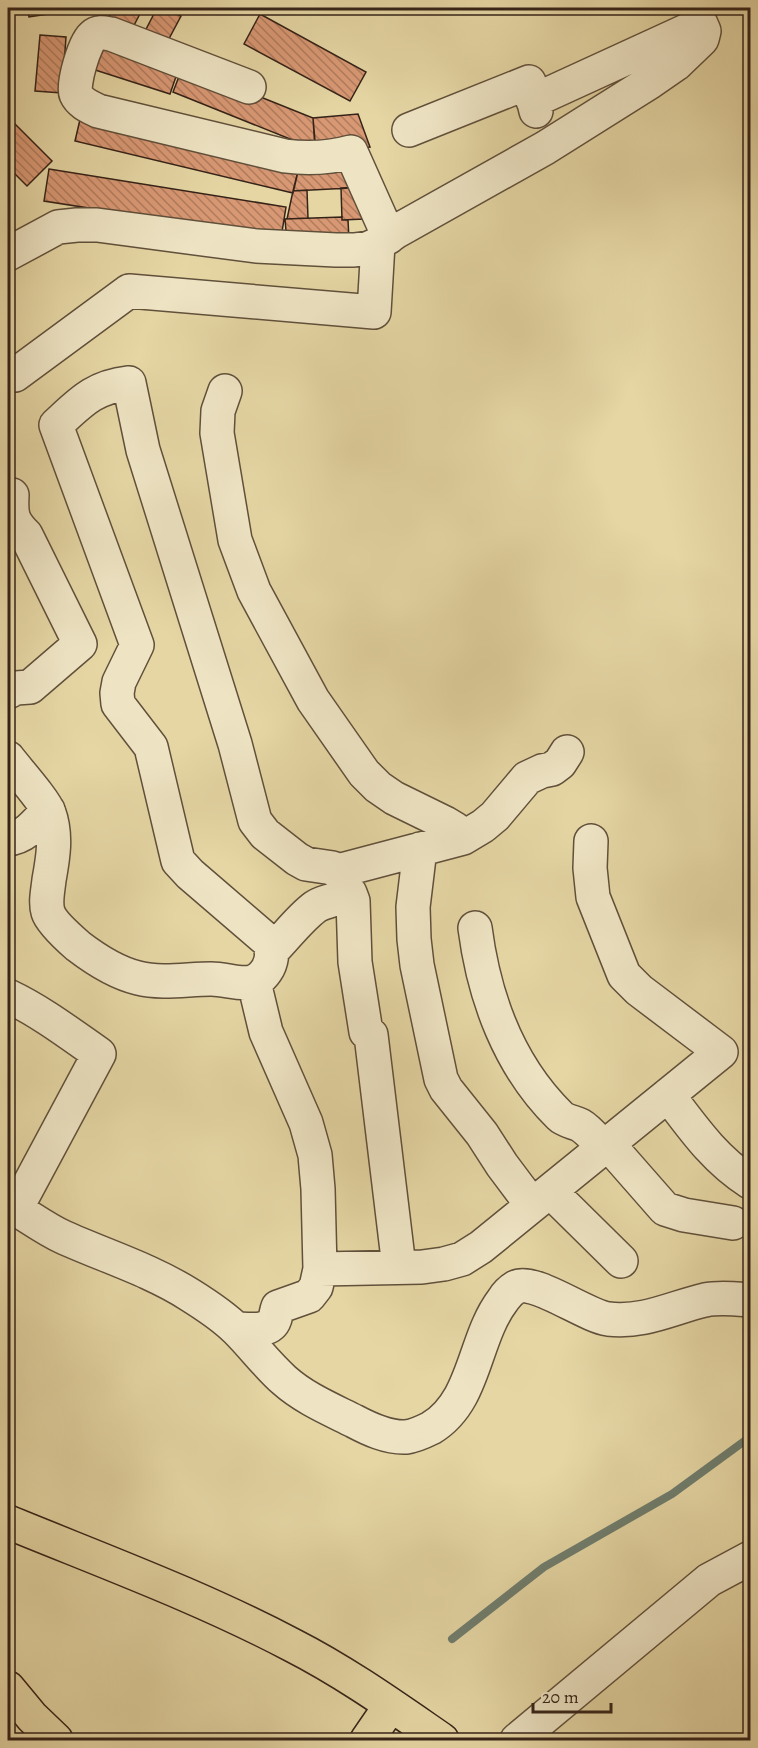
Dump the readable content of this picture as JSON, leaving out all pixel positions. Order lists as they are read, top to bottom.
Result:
{
  "scale_bar": "20 m"
}
